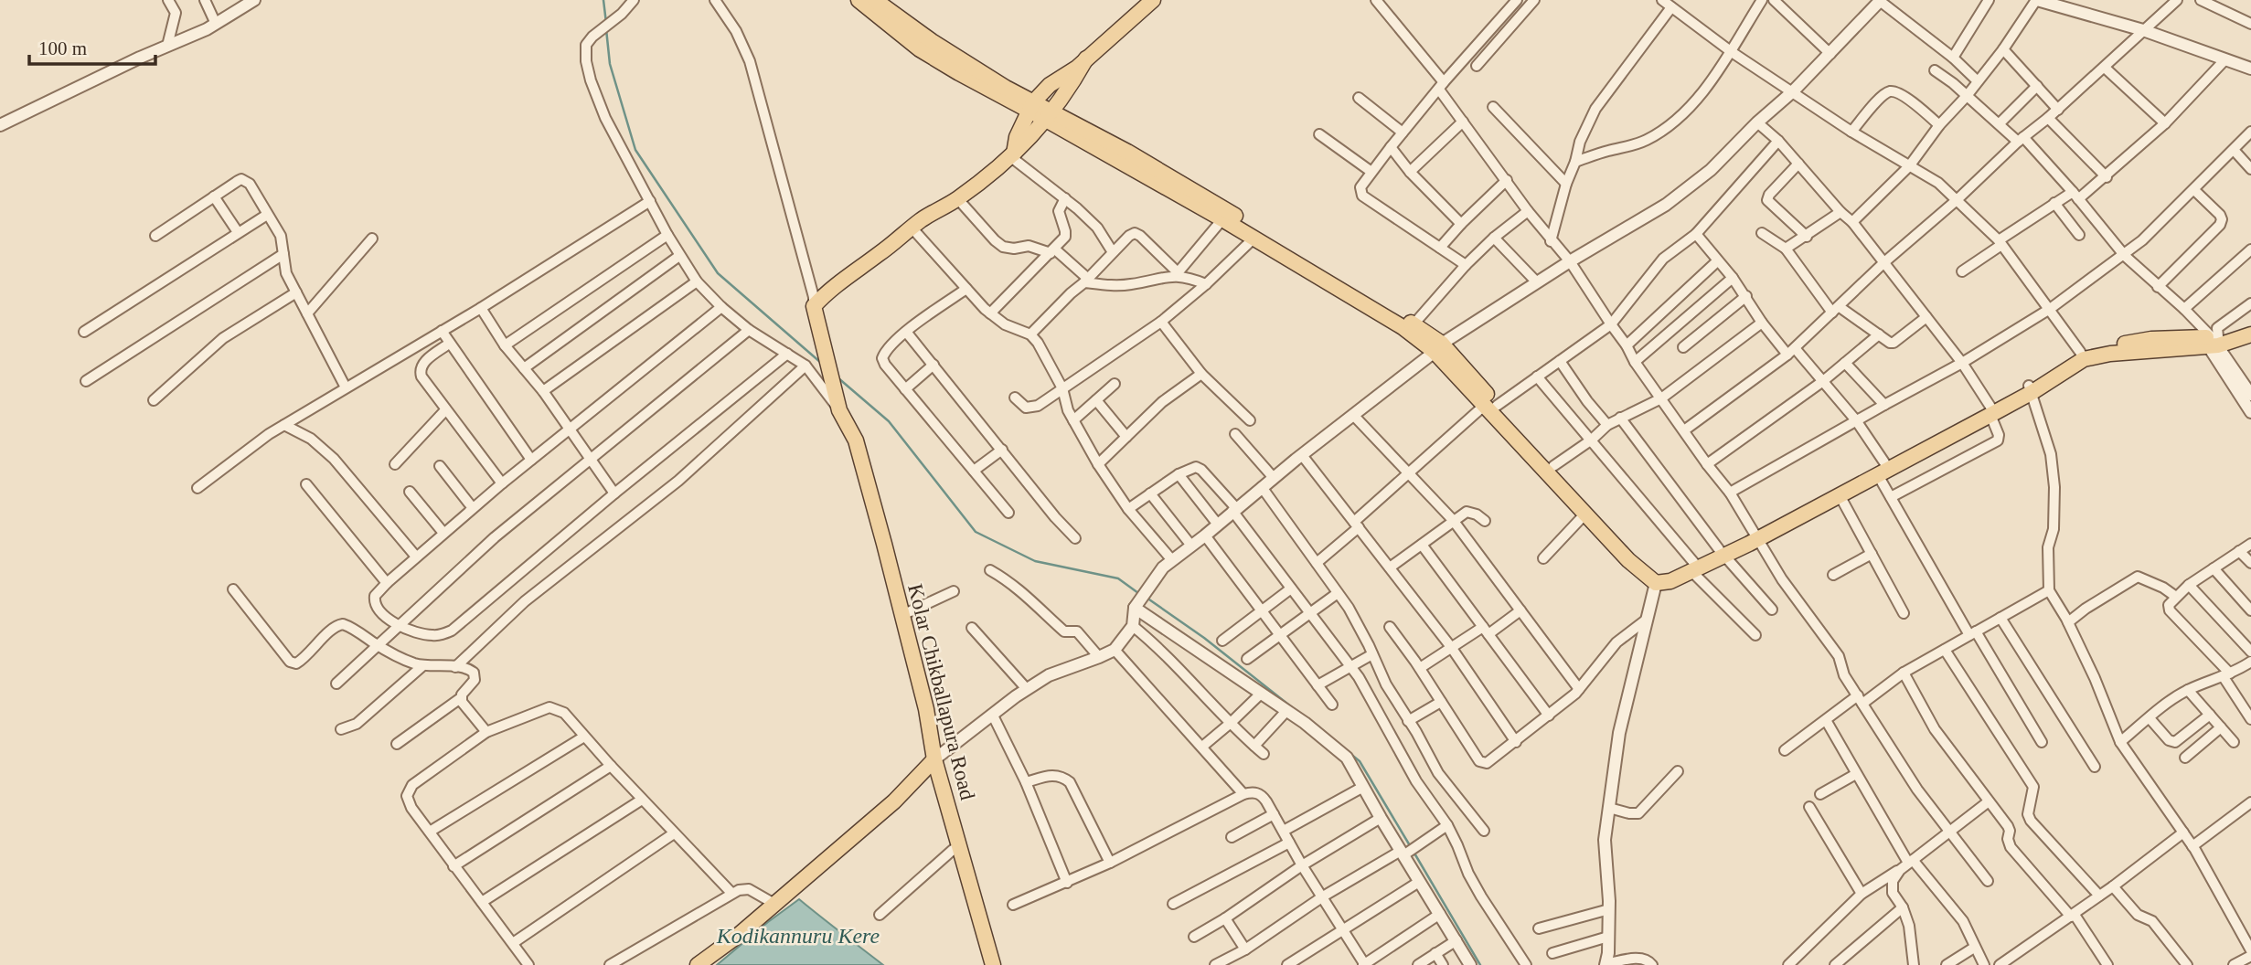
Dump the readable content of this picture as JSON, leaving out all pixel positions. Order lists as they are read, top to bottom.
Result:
{
  "streets": {
    "main road": ["Kolar Chikballapura Road"]
  },
  "water": ["Kodikannuru Kere"],
  "scale_bar": "100 m"
}
